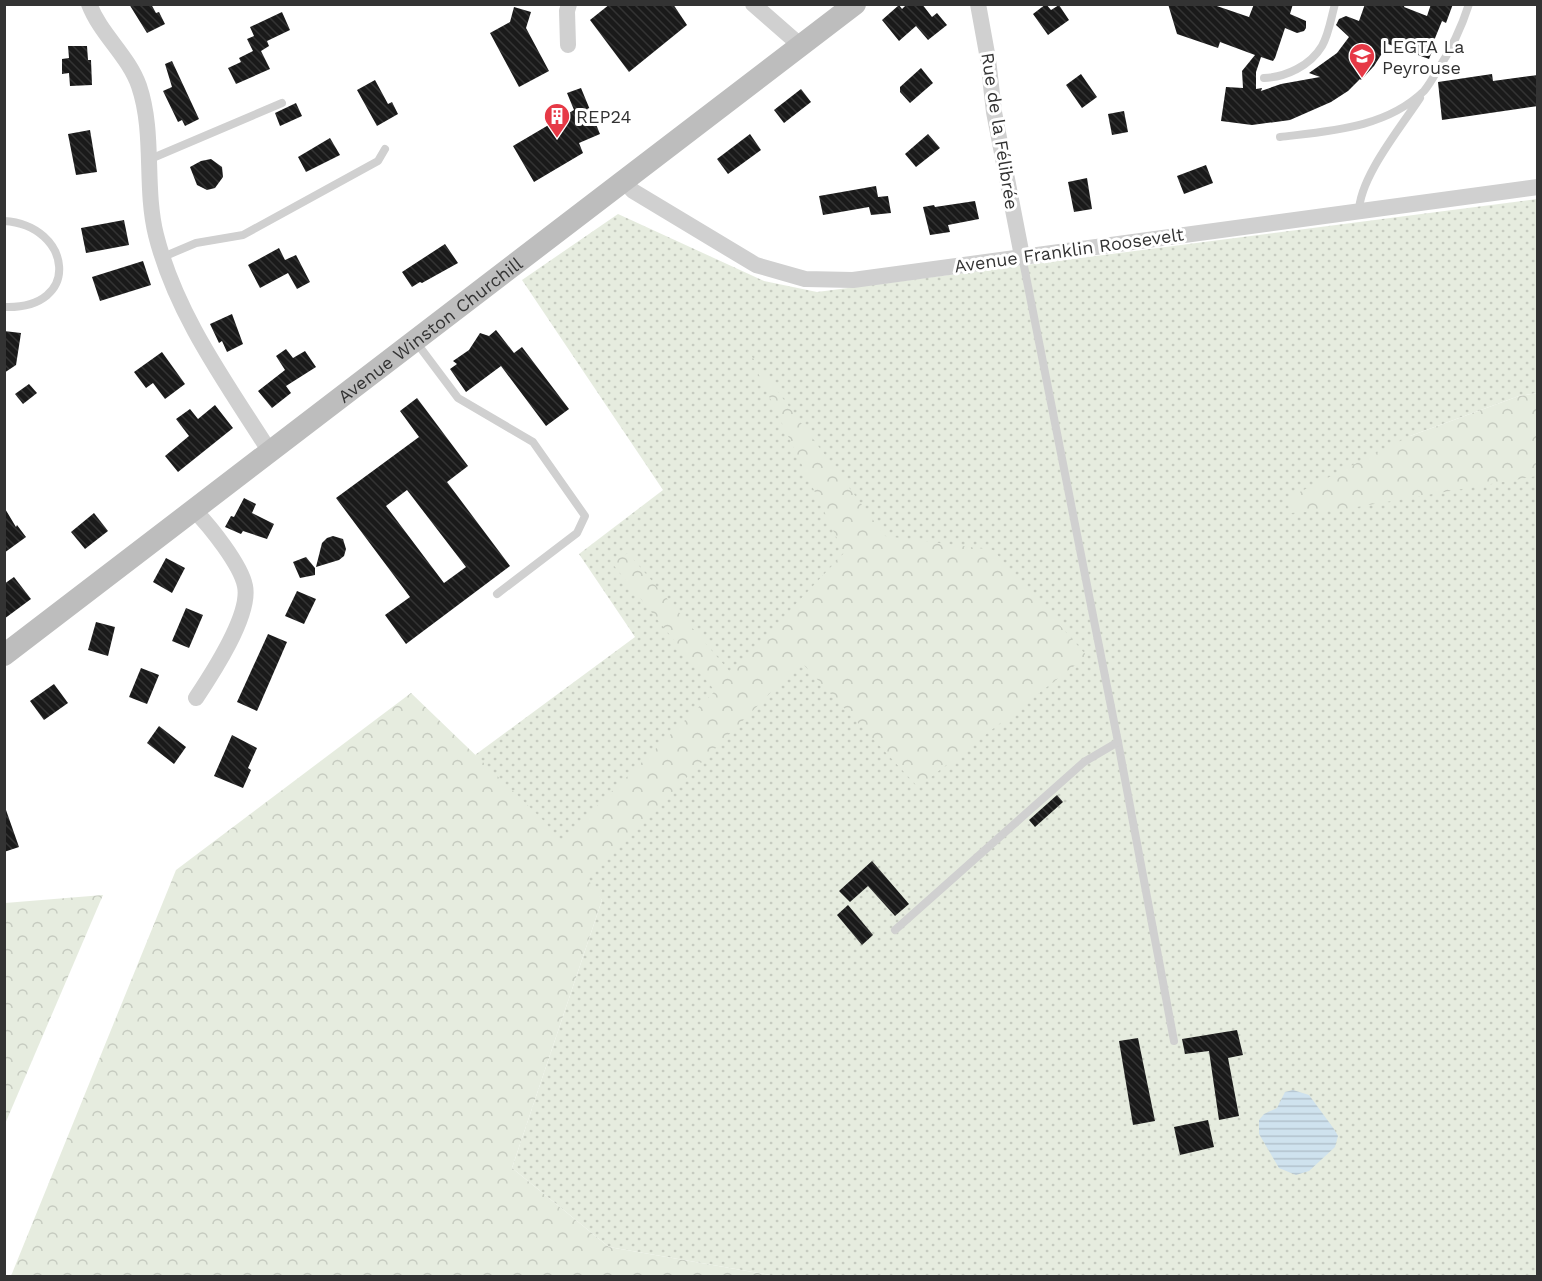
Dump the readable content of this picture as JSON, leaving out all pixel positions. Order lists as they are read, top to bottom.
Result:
{
  "streets": {
    "main road": ["Avenue Winston Churchill"],
    "street": ["Rue de la Félibrée", "Avenue Franklin Roosevelt"]
  },
  "crossings": [
    ["Rue de la Félibrée", "Avenue Franklin Roosevelt"],
    ["Avenue Franklin Roosevelt", "Avenue Winston Churchill"]
  ],
  "places": {
    "school or university": ["LEGTA La Peyrouse"],
    "building": ["REP24"]
  }
}
